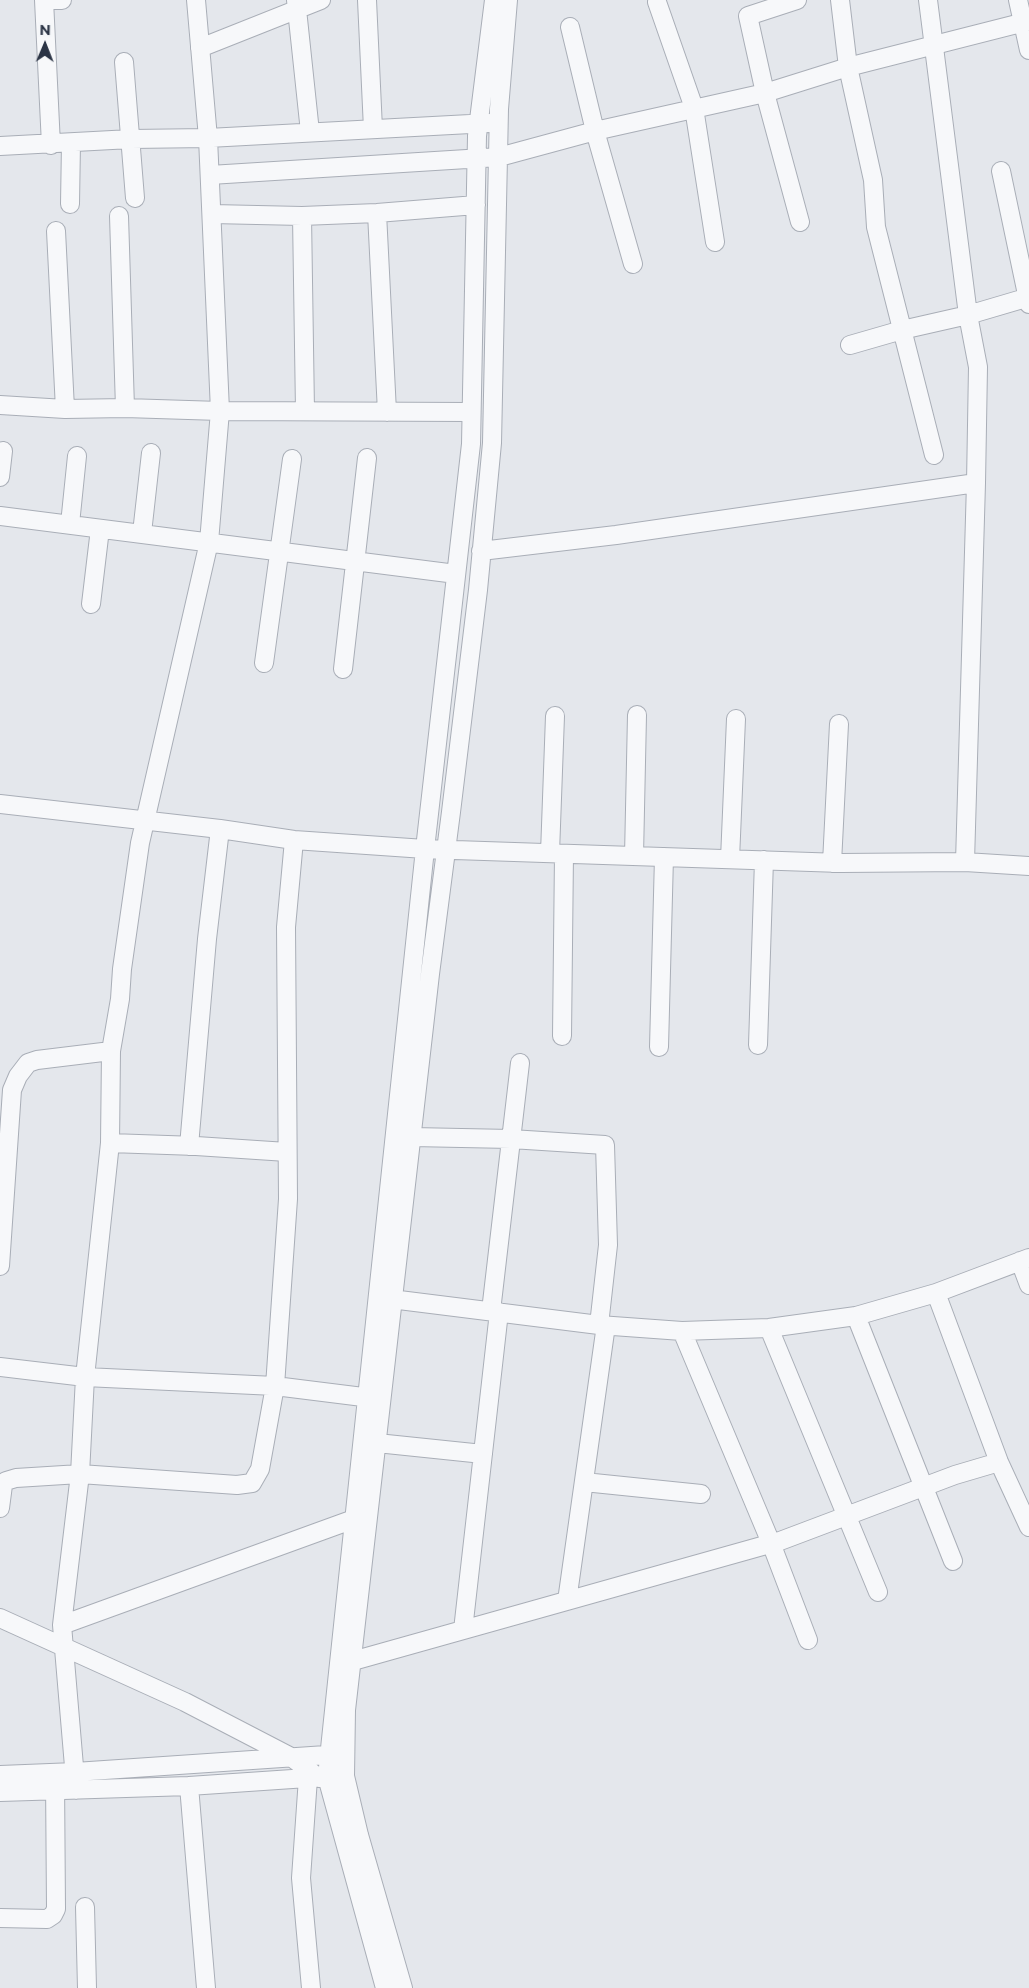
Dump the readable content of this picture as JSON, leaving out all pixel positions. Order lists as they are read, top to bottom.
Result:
{
  "north": "top"
}
